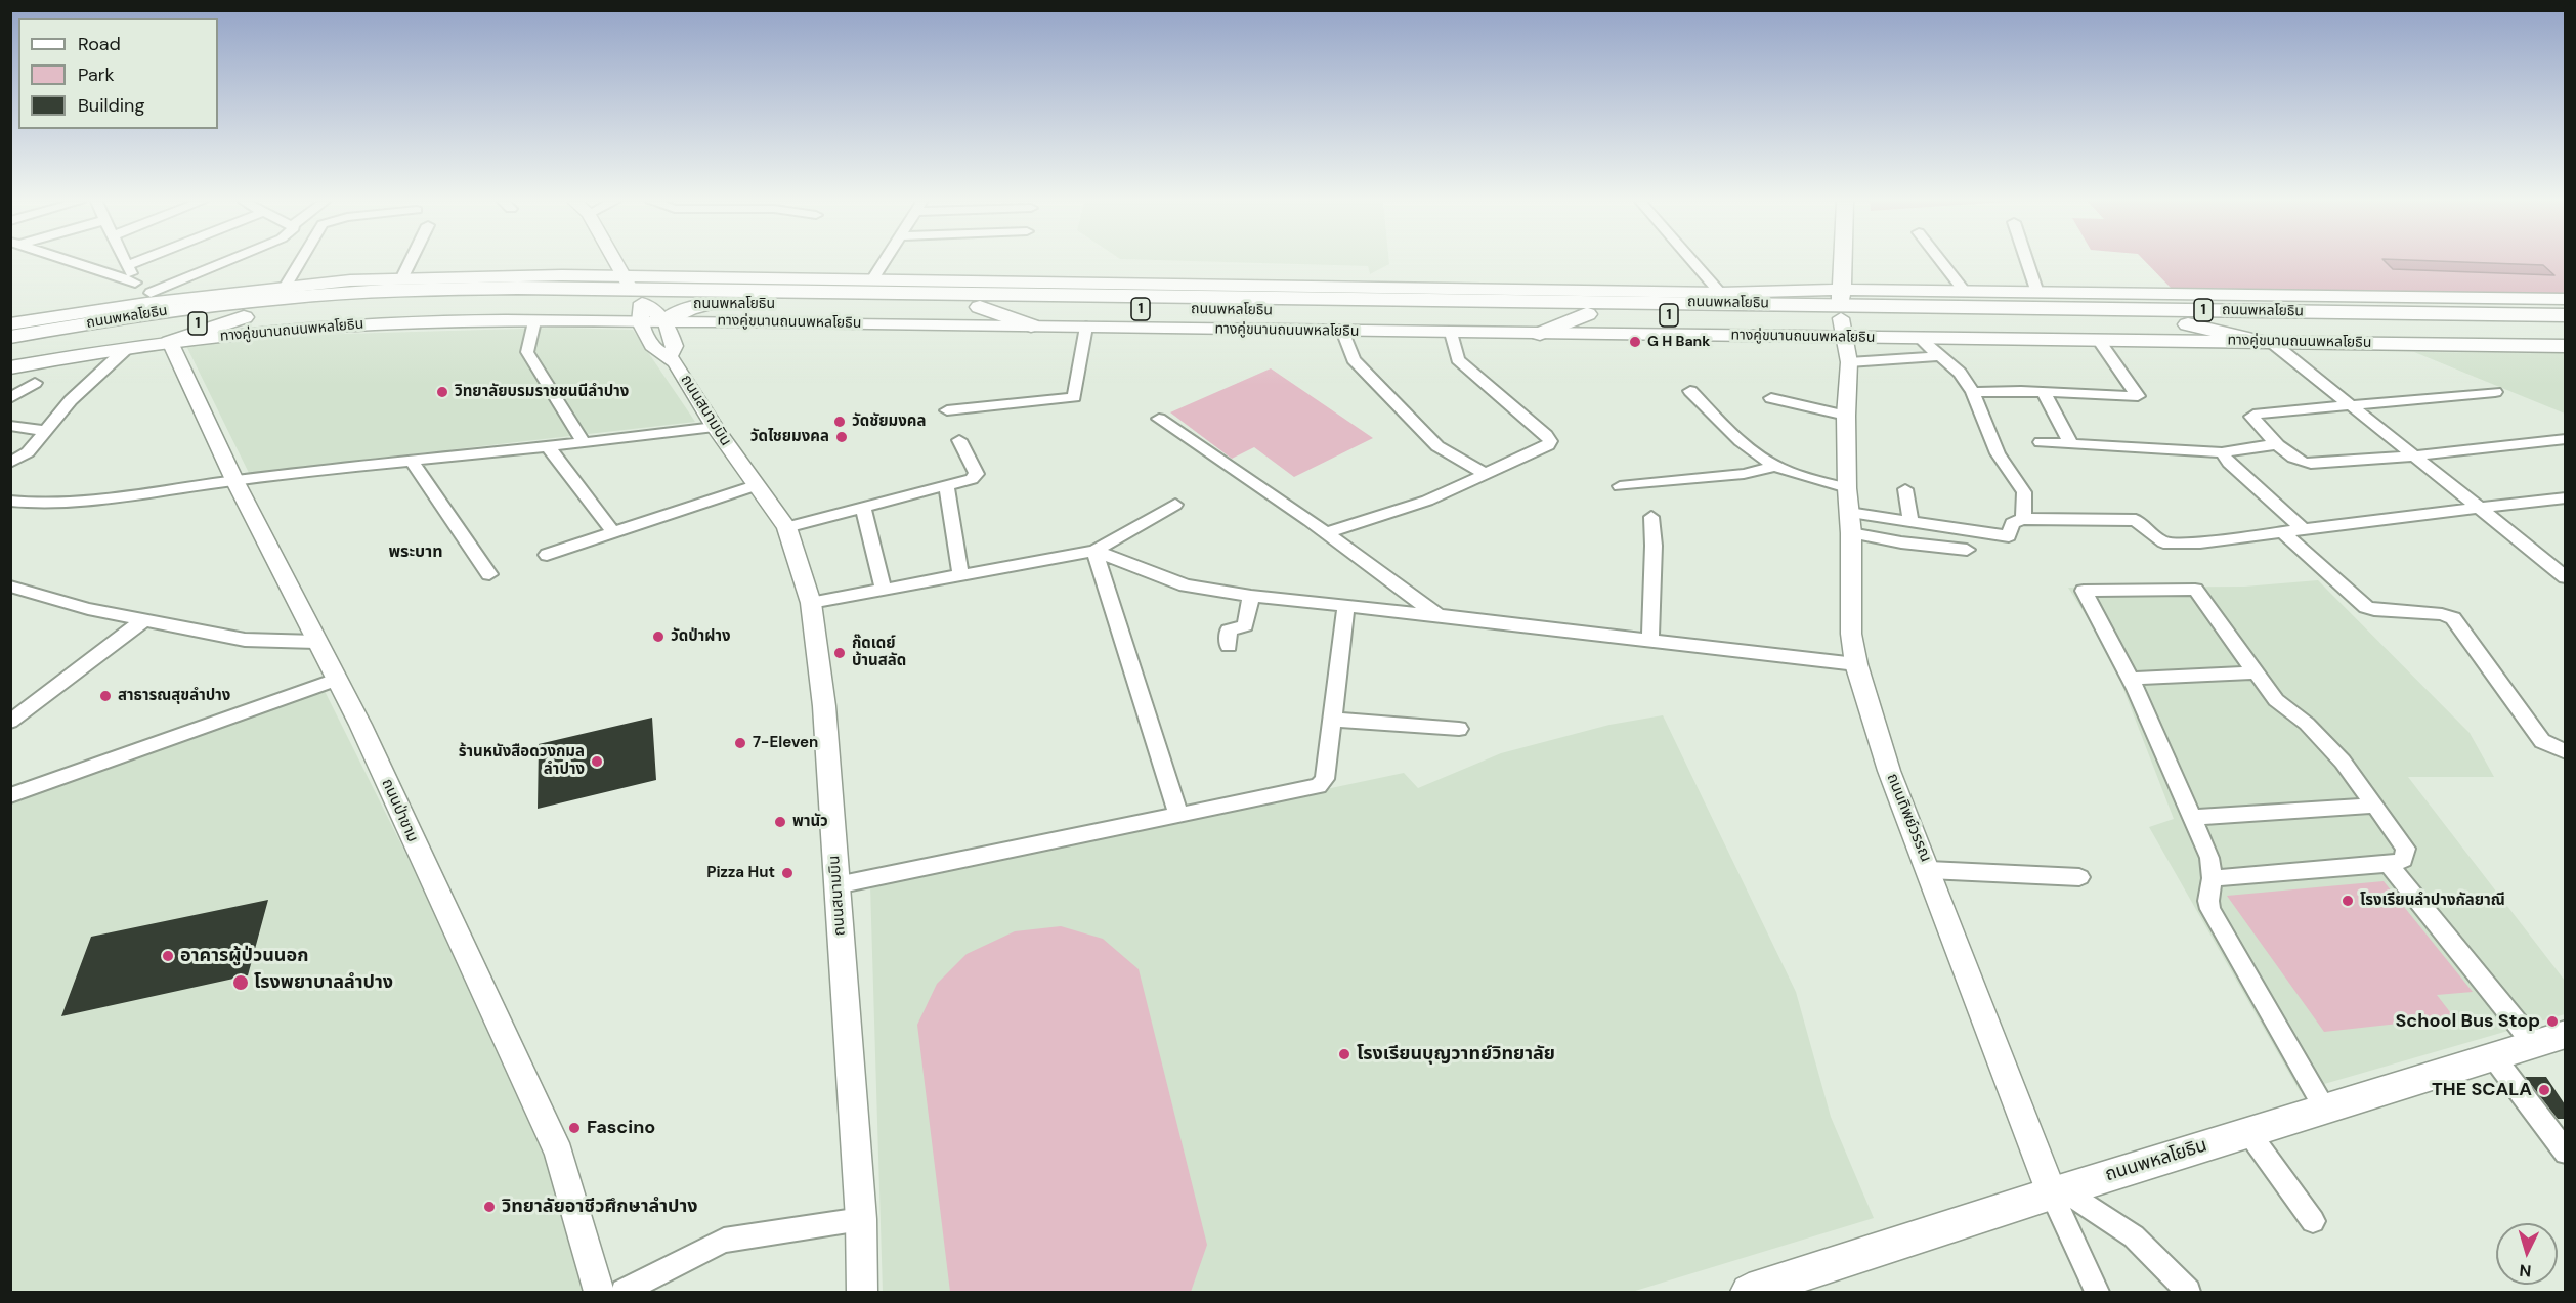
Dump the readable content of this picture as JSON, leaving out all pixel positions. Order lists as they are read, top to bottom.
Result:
{
  "streets": {
    "highway": ["ถนนพหลโยธิน", "1"],
    "main road": ["ทางคู่ขนานถนนพหลโยธิน"],
    "street": ["ถนนสนามบิน", "ถนนป่าขาม", "ถนนทิพย์วรรณ"]
  },
  "crossings": [
    ["ถนนพหลโยธิน", "1"],
    ["ถนนพหลโยธิน", "ทางคู่ขนานถนนพหลโยธิน"],
    ["ถนนพหลโยธิน", "ถนนสนามบิน"],
    ["ถนนพหลโยธิน", "ถนนทิพย์วรรณ"],
    ["ทางคู่ขนานถนนพหลโยธิน", "ถนนสนามบิน"],
    ["ทางคู่ขนานถนนพหลโยธิน", "ถนนป่าขาม"],
    ["ทางคู่ขนานถนนพหลโยธิน", "ถนนทิพย์วรรณ"]
  ],
  "districts": ["พระบาท"],
  "places": [
    "G H Bank",
    "วิทยาลัยบรมราชชนนีลำปาง",
    "วัดชัยมงคล",
    "วัดไชยมงคล",
    "วัดป่าฝาง",
    "กู๊ดเดย์ บ้านสลัด",
    "สาธารณสุขลำปาง",
    "7-Eleven",
    "ร้านหนังสือดวงกมล ลำปาง",
    "พานัว",
    "Pizza Hut",
    "โรงเรียนลำปางกัลยาณี",
    "อาคารผู้ป่วนนอก",
    "โรงพยาบาลลำปาง",
    "School Bus Stop",
    "โรงเรียนบุญวาทย์วิทยาลัย",
    "THE SCALA",
    "Fascino",
    "วิทยาลัยอาชีวศึกษาลำปาง"
  ],
  "legend": ["Road", "Park", "Building"],
  "north": "bottom"
}
